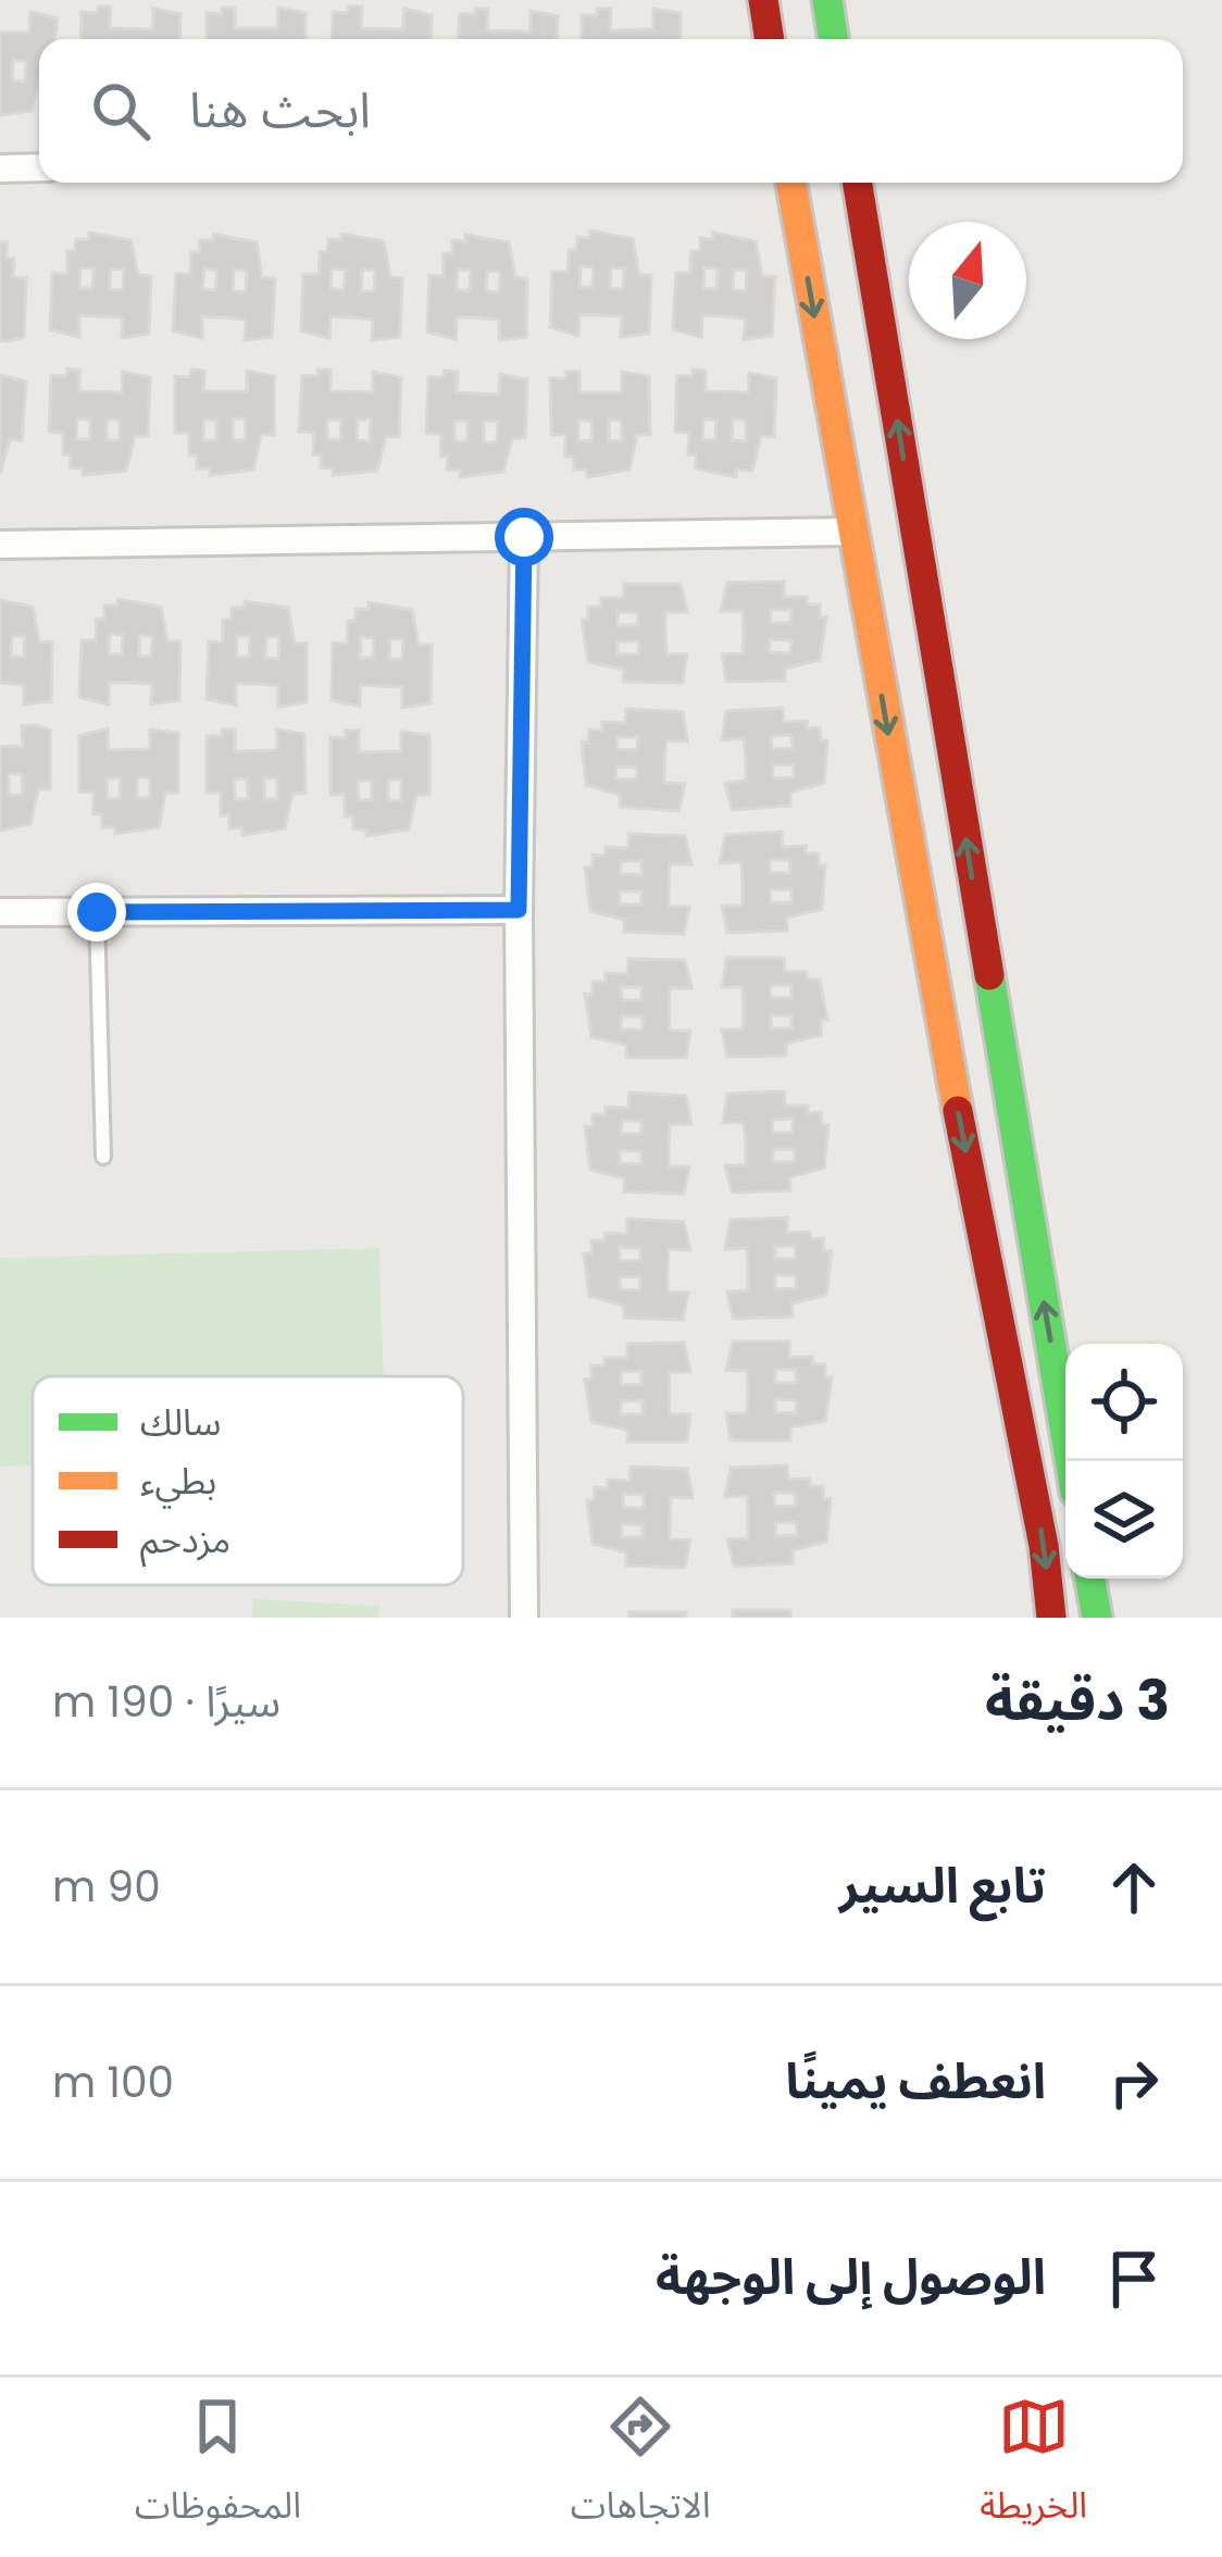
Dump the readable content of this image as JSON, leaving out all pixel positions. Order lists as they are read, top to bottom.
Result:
{
  "legend": ["سالك", "بطيء", "مزدحم"],
  "north": "top",
  "page": {
    "search": "ابحث هنا",
    "heading": ["3 دقيقة", "سيرًا · 190 m"],
    "list": [
      ["تابع السير", "90 m"],
      ["انعطف يمينًا", "100 m"],
      "الوصول إلى الوجهة"
    ],
    "nav": ["الخريطة", "الاتجاهات", "المحفوظات"]
  }
}
